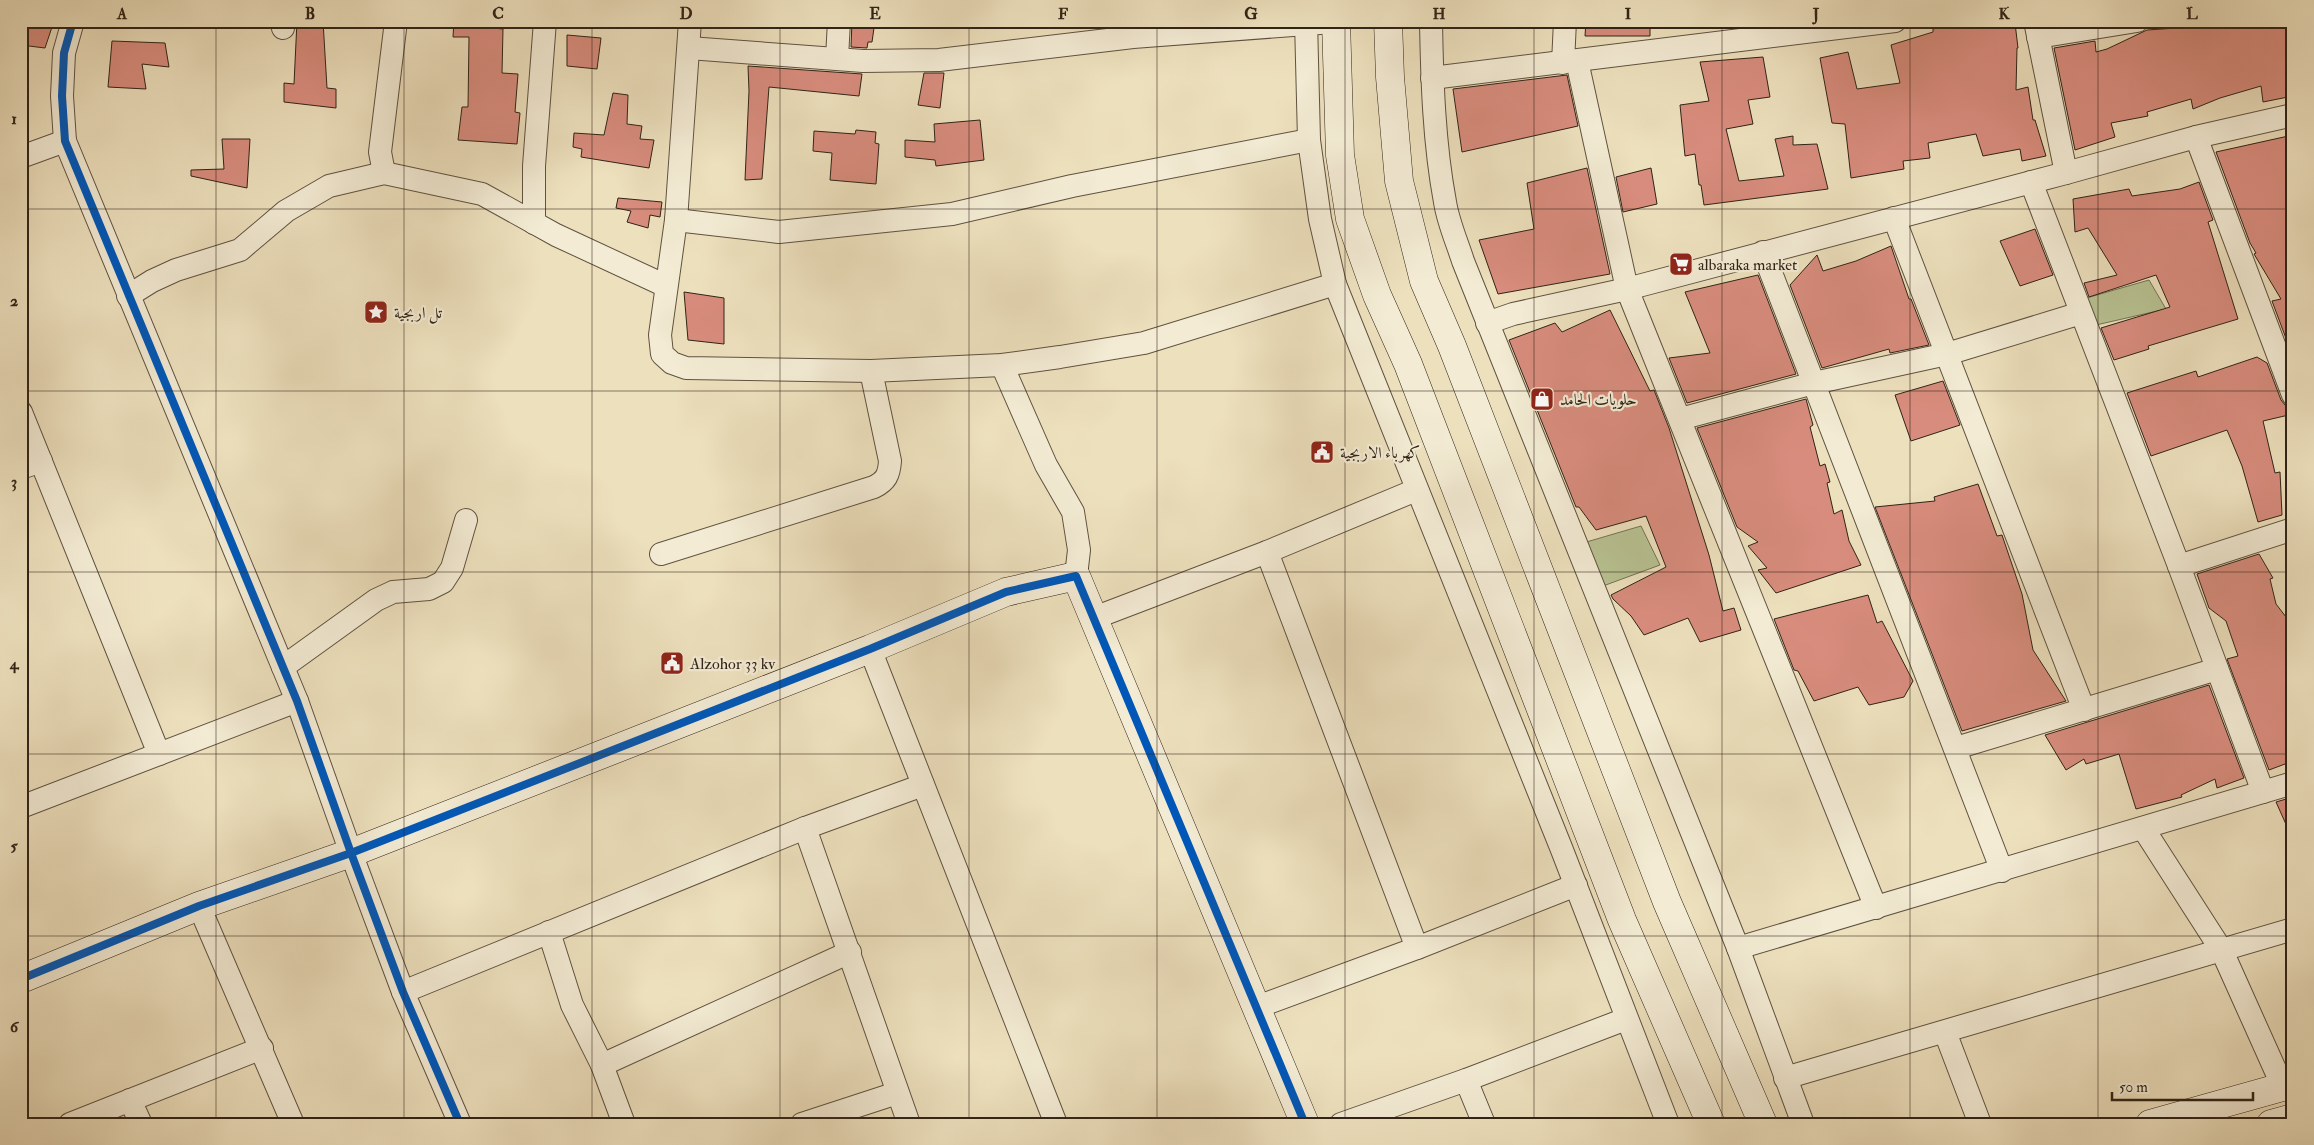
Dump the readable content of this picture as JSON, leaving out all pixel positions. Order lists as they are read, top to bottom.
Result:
{
  "places": {
    "supermarket": ["albaraka market"],
    "place": ["تل اربجية"],
    "shop": ["حلويات الحامد"],
    "public building": ["كهرباء الاربجية", "Alzohor 33 kv"]
  },
  "scale_bar": "50 m",
  "grid": {
    "columns": [
      "A",
      "B",
      "C",
      "D",
      "E",
      "F",
      "G",
      "H",
      "I",
      "J",
      "K",
      "L"
    ],
    "rows": [
      "1",
      "2",
      "3",
      "4",
      "5",
      "6"
    ]
  }
}
